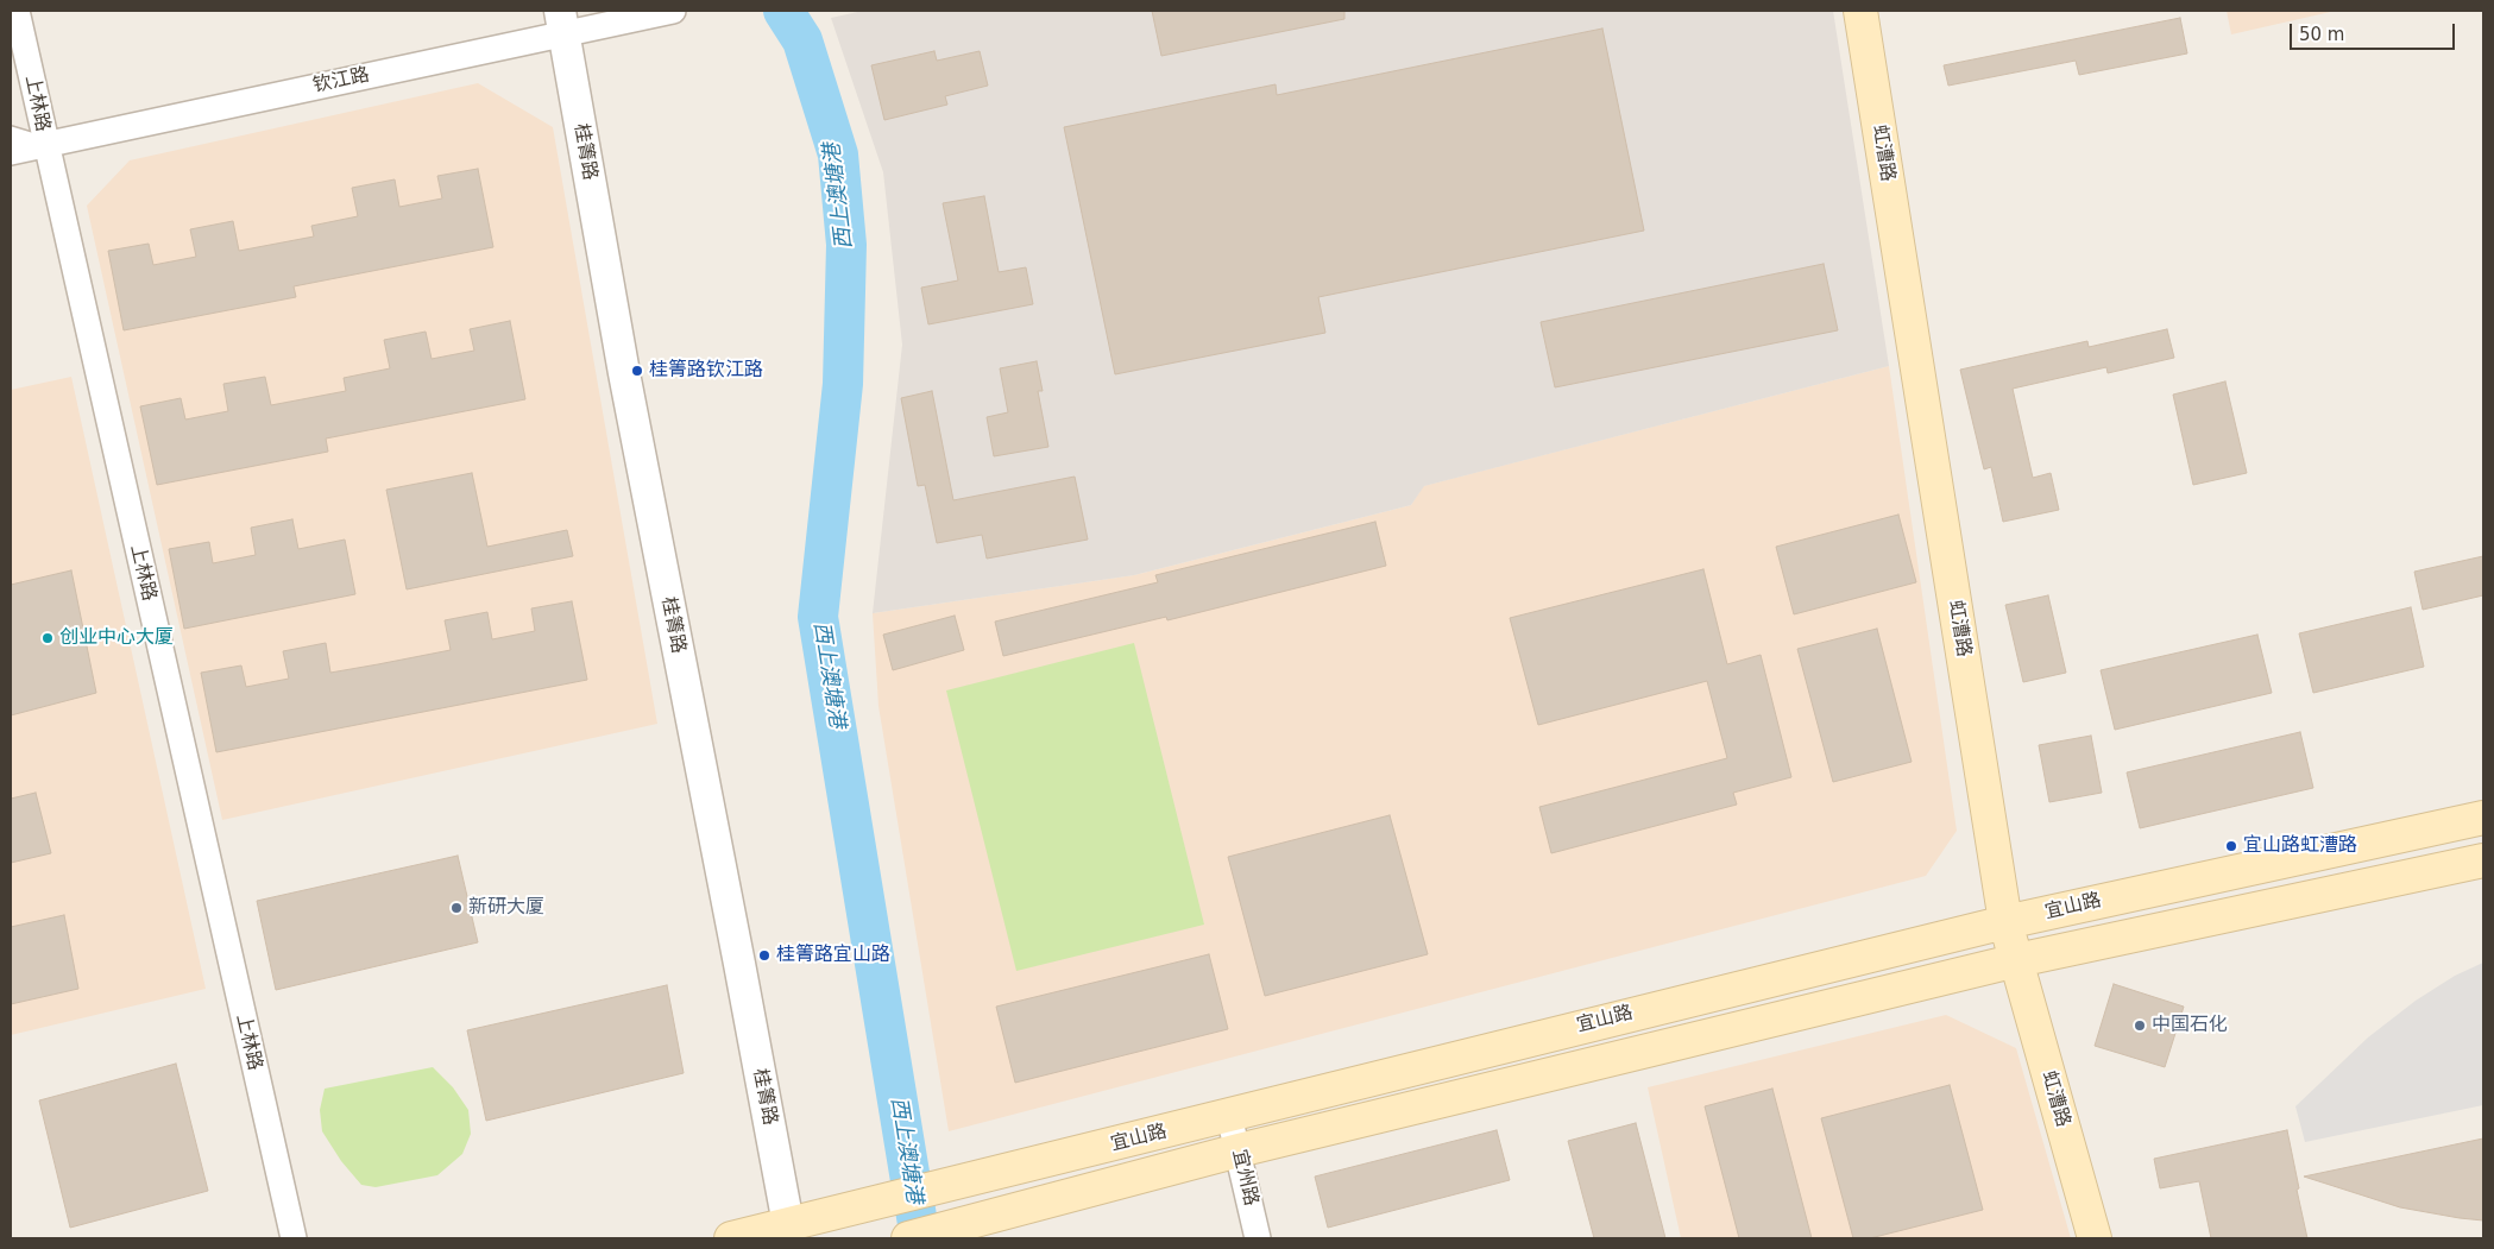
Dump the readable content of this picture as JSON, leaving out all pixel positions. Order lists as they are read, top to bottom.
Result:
{
  "streets": {
    "main road": ["虹漕路", "宜山路"],
    "street": [
      "钦江路",
      "上林路",
      "桂箐路",
      "宜州路"
    ]
  },
  "crossings": [
    ["钦江路", "上林路"],
    ["钦江路", "桂箐路"],
    ["桂箐路", "宜山路"],
    ["虹漕路", "宜山路"],
    ["宜山路", "宜州路"]
  ],
  "water": ["西上澳塘港"],
  "places": [
    "桂箐路钦江路",
    "创业中心大厦",
    "宜山路虹漕路",
    "新研大厦",
    "桂箐路宜山路",
    "中国石化"
  ],
  "scale_bar": "50 m"
}
